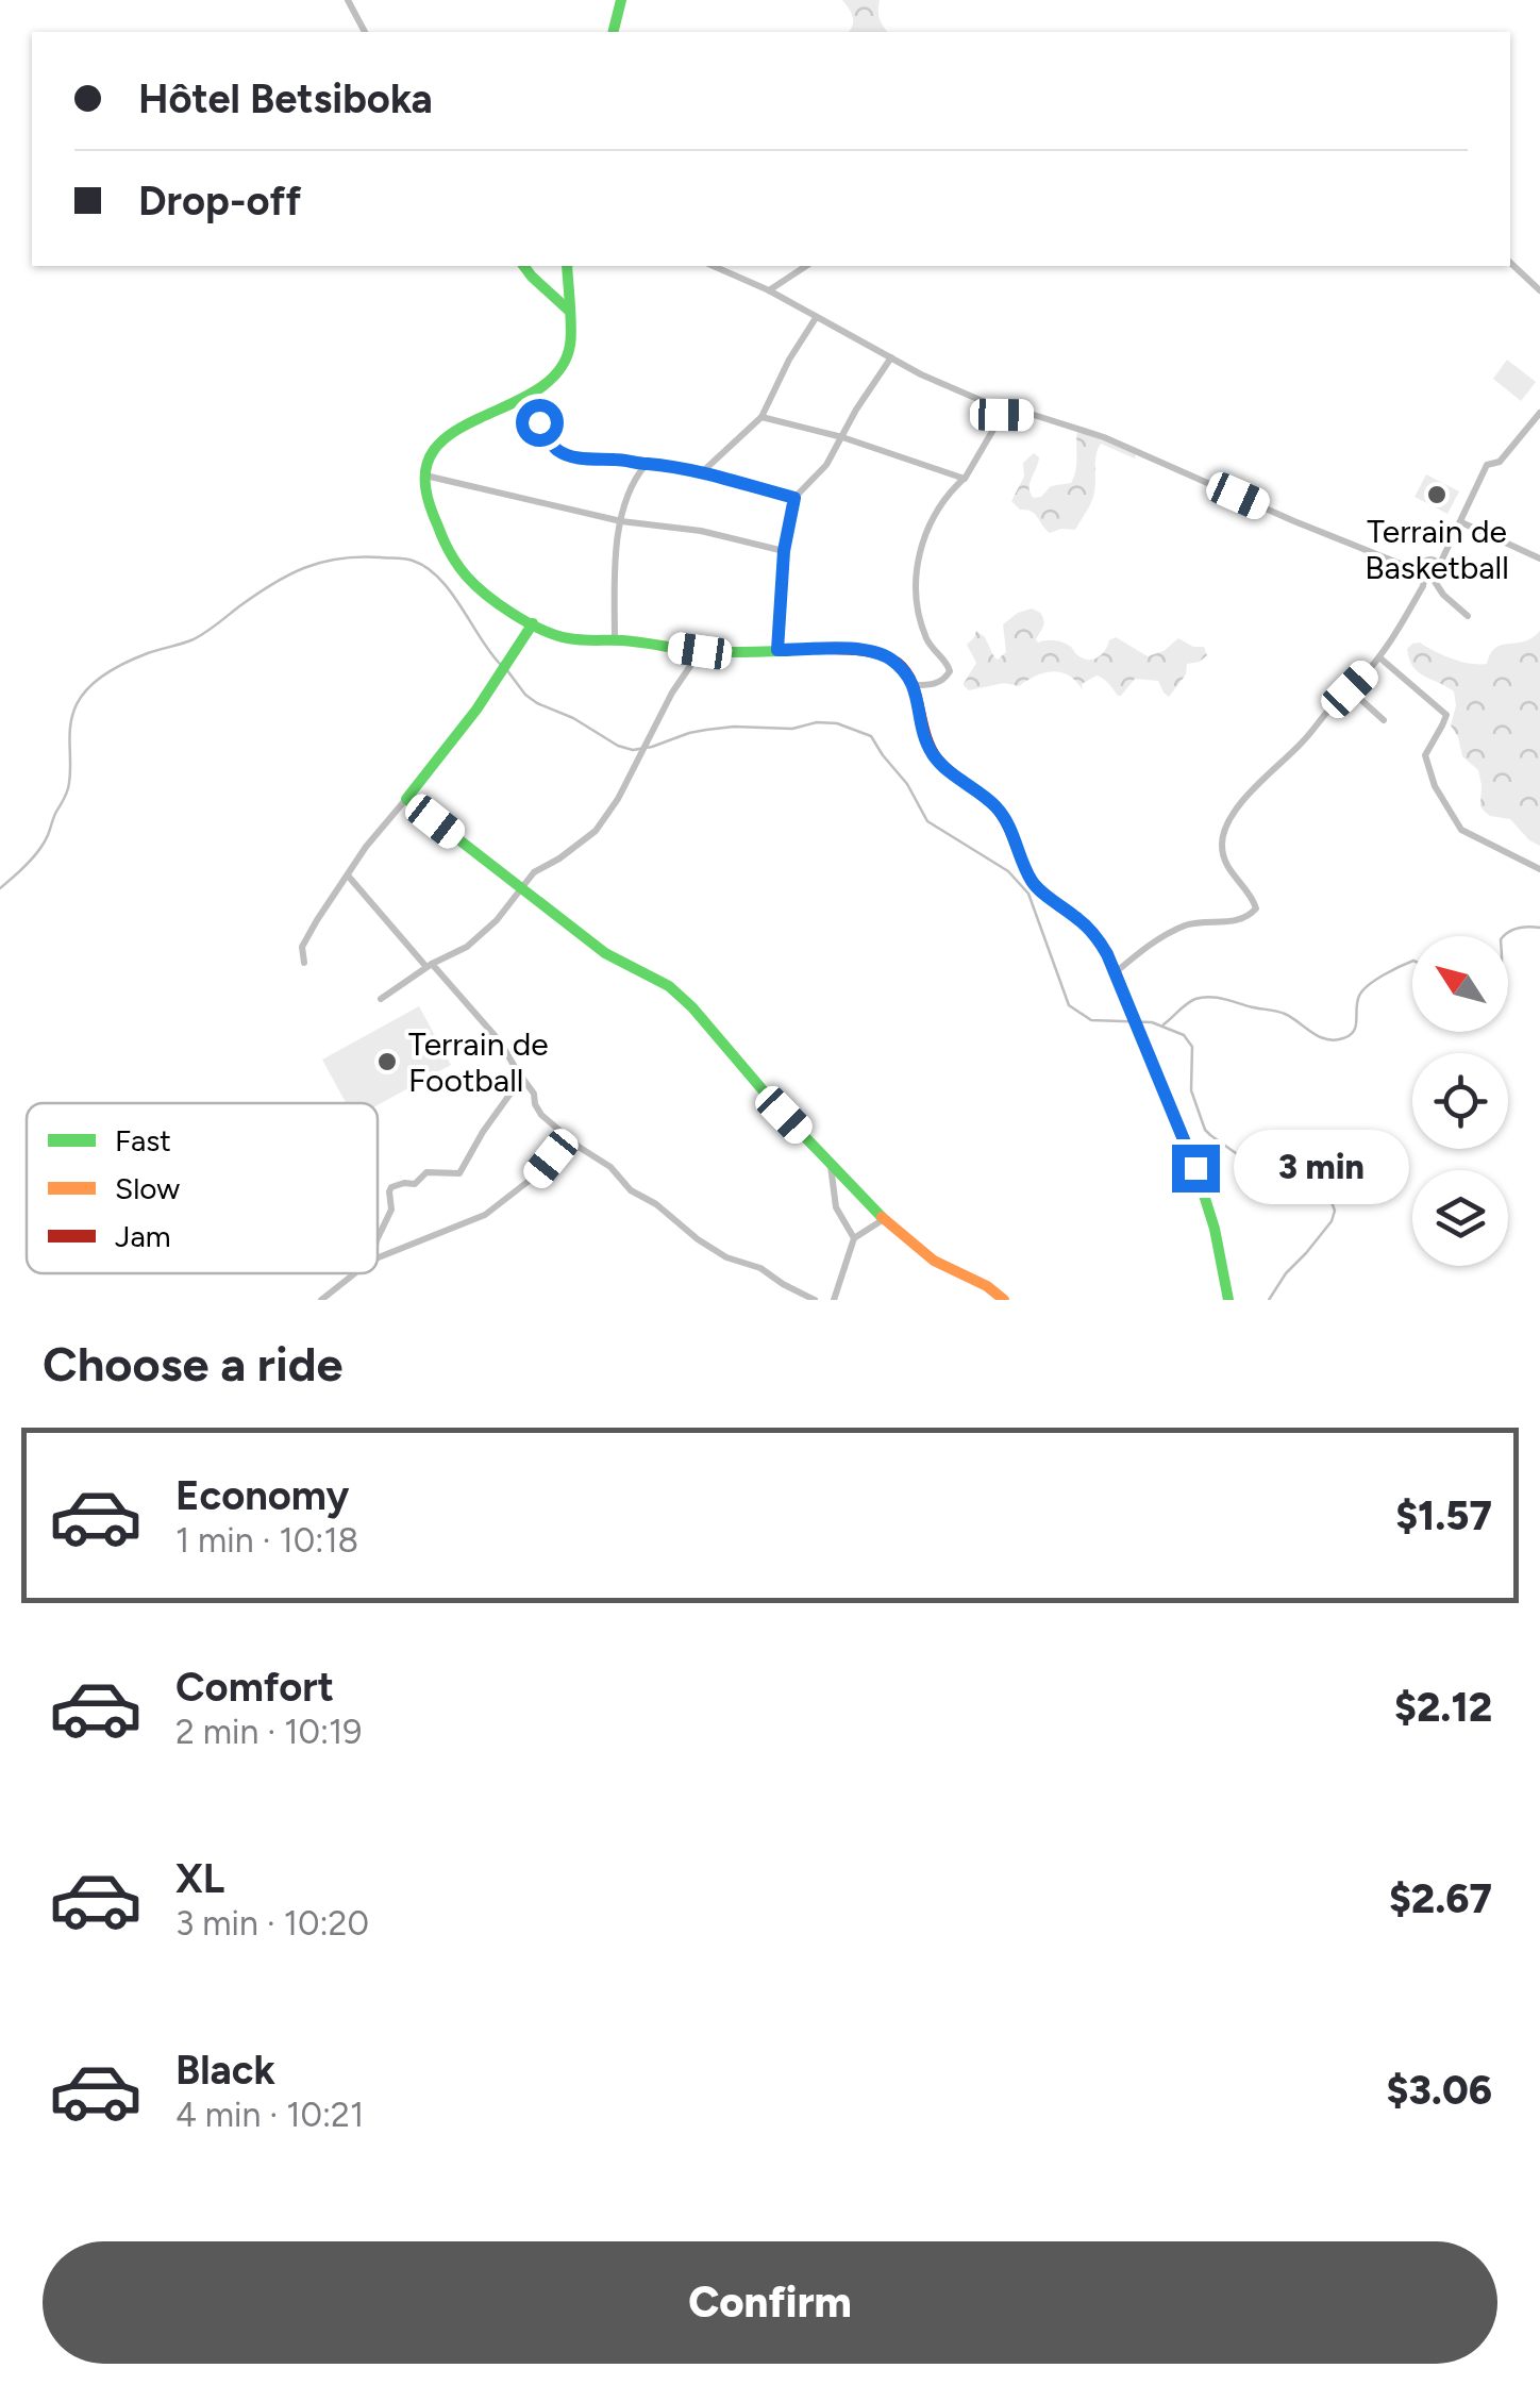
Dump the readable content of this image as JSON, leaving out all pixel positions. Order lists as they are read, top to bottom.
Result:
{
  "places": ["Terrain de Basketball", "Terrain de Football"],
  "legend": ["Fast", "Slow", "Jam"],
  "north": "top left",
  "page": {
    "banner": ["Hôtel Betsiboka", "Drop-off"],
    "bubble": "3 min",
    "heading": "Choose a ride",
    "list": [
      {
        "name": "Economy",
        "note": "1 min · 10:18",
        "value": "$1.57"
      },
      {
        "name": "Comfort",
        "note": "2 min · 10:19",
        "value": "$2.12"
      },
      {
        "name": "XL",
        "note": "3 min · 10:20",
        "value": "$2.67"
      },
      {
        "name": "Black",
        "note": "4 min · 10:21",
        "value": "$3.06"
      }
    ],
    "buttons": "Confirm"
  }
}
